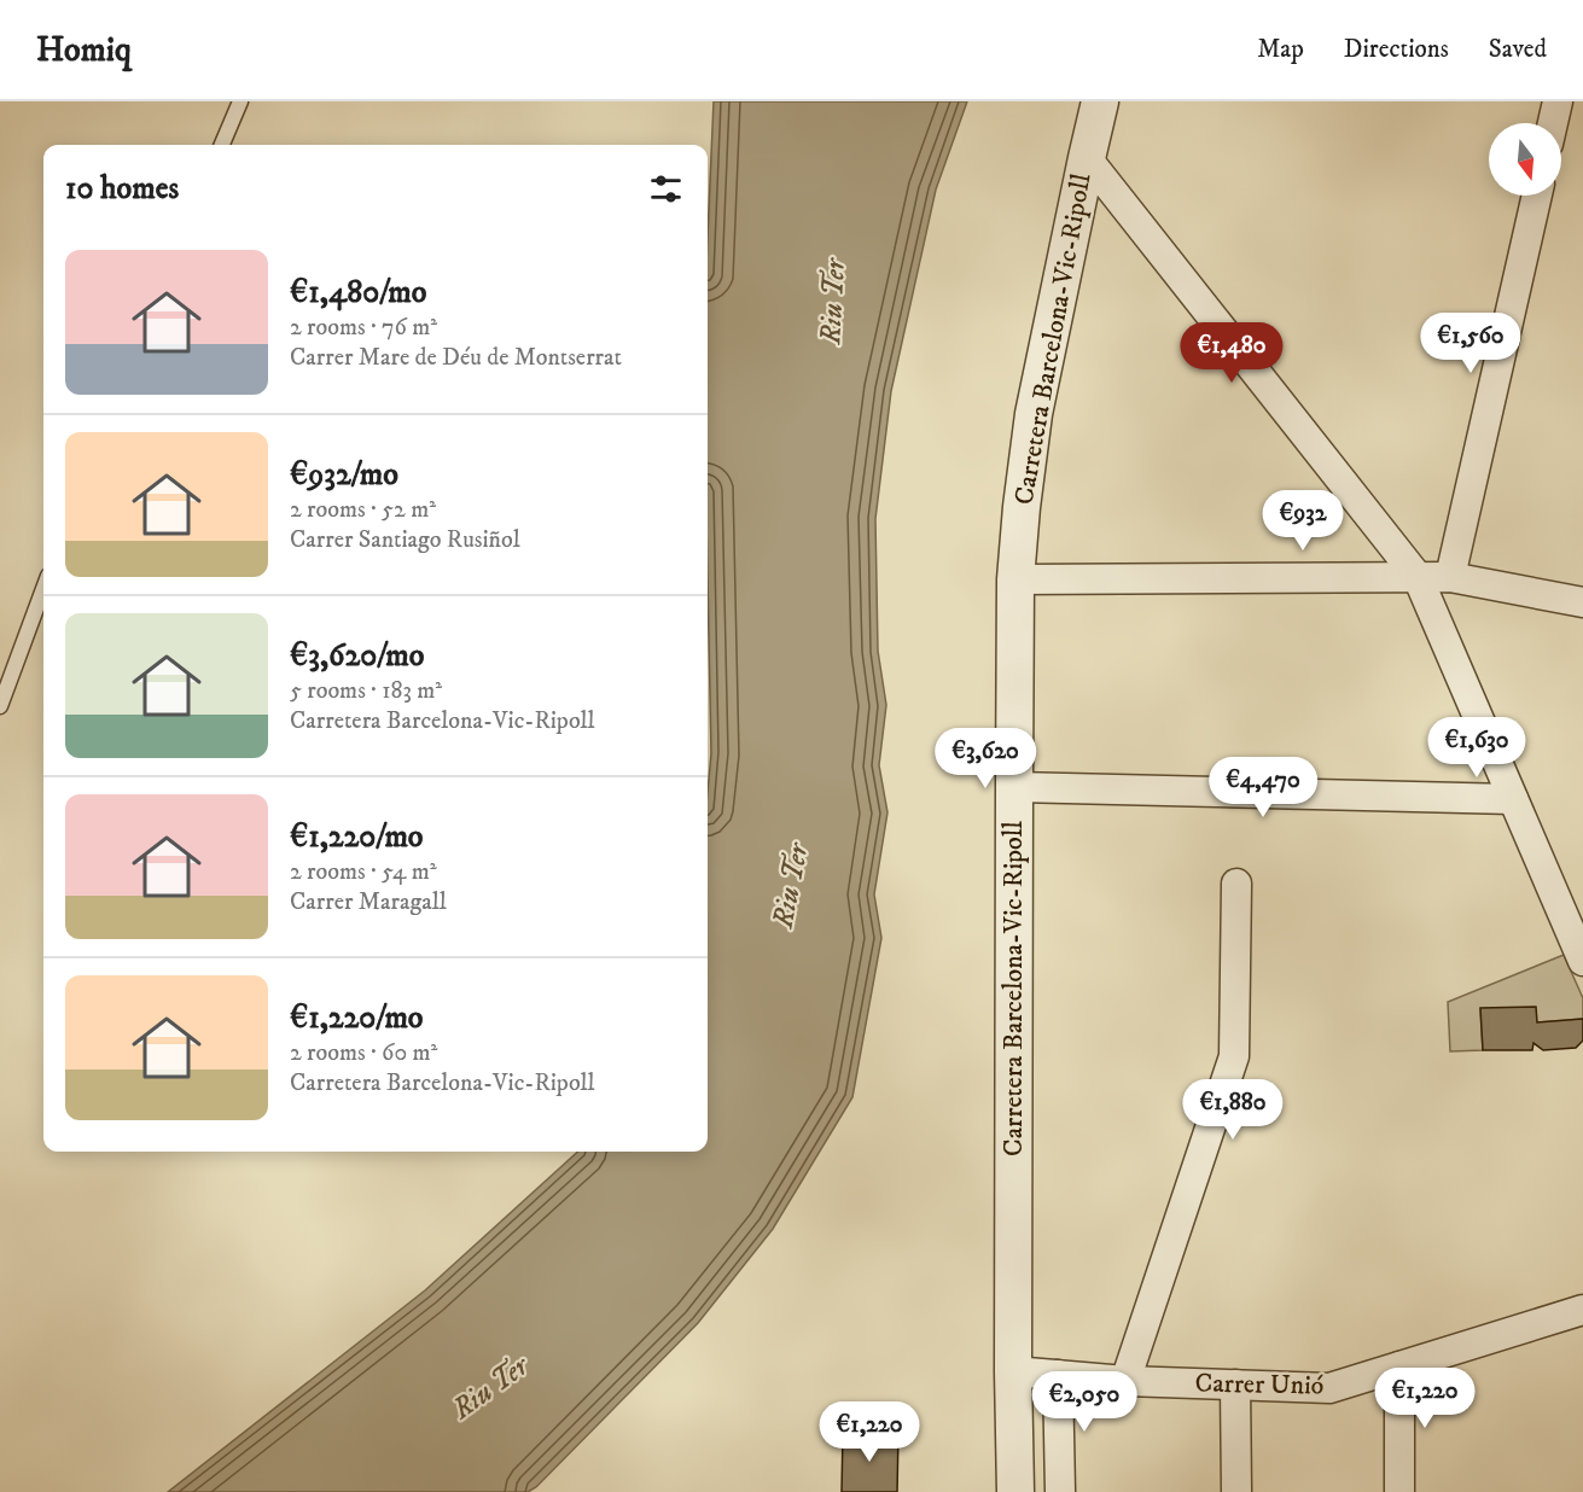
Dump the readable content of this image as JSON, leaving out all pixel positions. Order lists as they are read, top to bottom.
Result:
{
  "streets": {
    "street": ["Carretera Barcelona-Vic-Ripoll", "Carrer Unió"]
  },
  "crossings": [
    ["Carretera Barcelona-Vic-Ripoll", "Carrer Unió"]
  ],
  "water": ["Riu Ter"],
  "north": "bottom",
  "page": {
    "header": "Homiq",
    "nav": ["Map", "Directions", "Saved"],
    "heading": "10 homes",
    "list": [
      {
        "name": "€1,480/mo",
        "note": "2 rooms · 76 m² · Carrer Mare de Déu de Montserrat"
      },
      {
        "name": "€932/mo",
        "note": "2 rooms · 52 m² · Carrer Santiago Rusiñol"
      },
      {
        "name": "€3,620/mo",
        "note": "5 rooms · 183 m² · Carretera Barcelona-Vic-Ripoll"
      },
      {
        "name": "€1,220/mo",
        "note": "2 rooms · 54 m² · Carrer Maragall"
      },
      {
        "name": "€1,220/mo",
        "note": "2 rooms · 60 m² · Carretera Barcelona-Vic-Ripoll"
      }
    ],
    "price": [
      "€1,560",
      "€1,480",
      "€932",
      "€1,630",
      "€3,620",
      "€4,470",
      "€1,880",
      "€1,220",
      "€2,050",
      "€1,220"
    ]
  }
}
